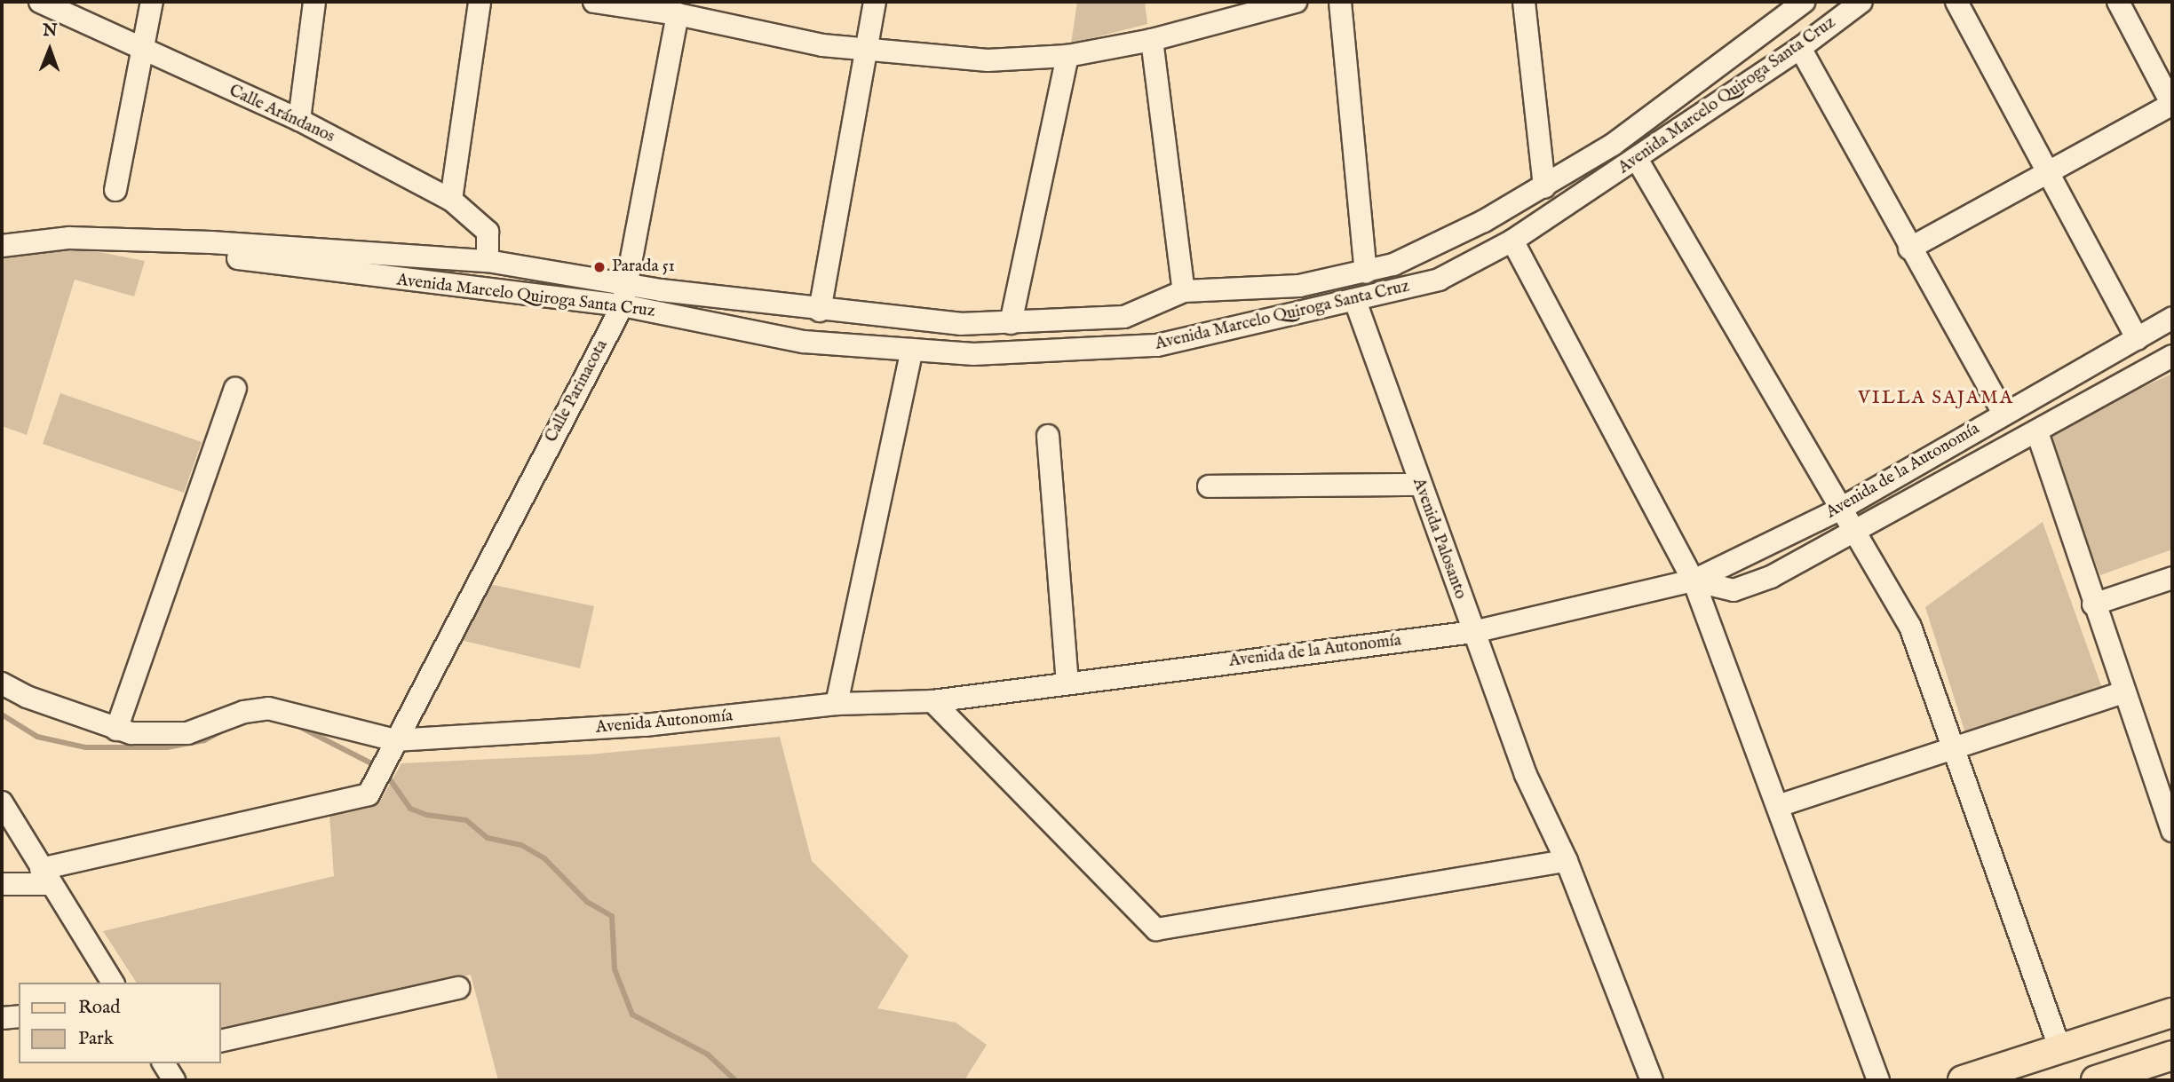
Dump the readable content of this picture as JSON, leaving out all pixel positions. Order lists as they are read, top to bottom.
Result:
{
  "streets": {
    "street": [
      "Avenida Marcelo Quiroga Santa Cruz",
      "Calle Arándanos",
      "Calle Parinacota",
      "Avenida de la Autonomía",
      "Avenida Palosanto",
      "Avenida Autonomía"
    ]
  },
  "crossings": [
    ["Avenida Marcelo Quiroga Santa Cruz", "Calle Arándanos"],
    ["Avenida Marcelo Quiroga Santa Cruz", "Calle Parinacota"],
    ["Avenida Marcelo Quiroga Santa Cruz", "Avenida Palosanto"],
    ["Calle Parinacota", "Avenida Autonomía"],
    ["Avenida de la Autonomía", "Avenida Palosanto"],
    ["Avenida de la Autonomía", "Avenida Autonomía"]
  ],
  "districts": ["VILLA SAJAMA"],
  "places": ["Parada 51"],
  "legend": ["Road", "Park"],
  "north": "top"
}
